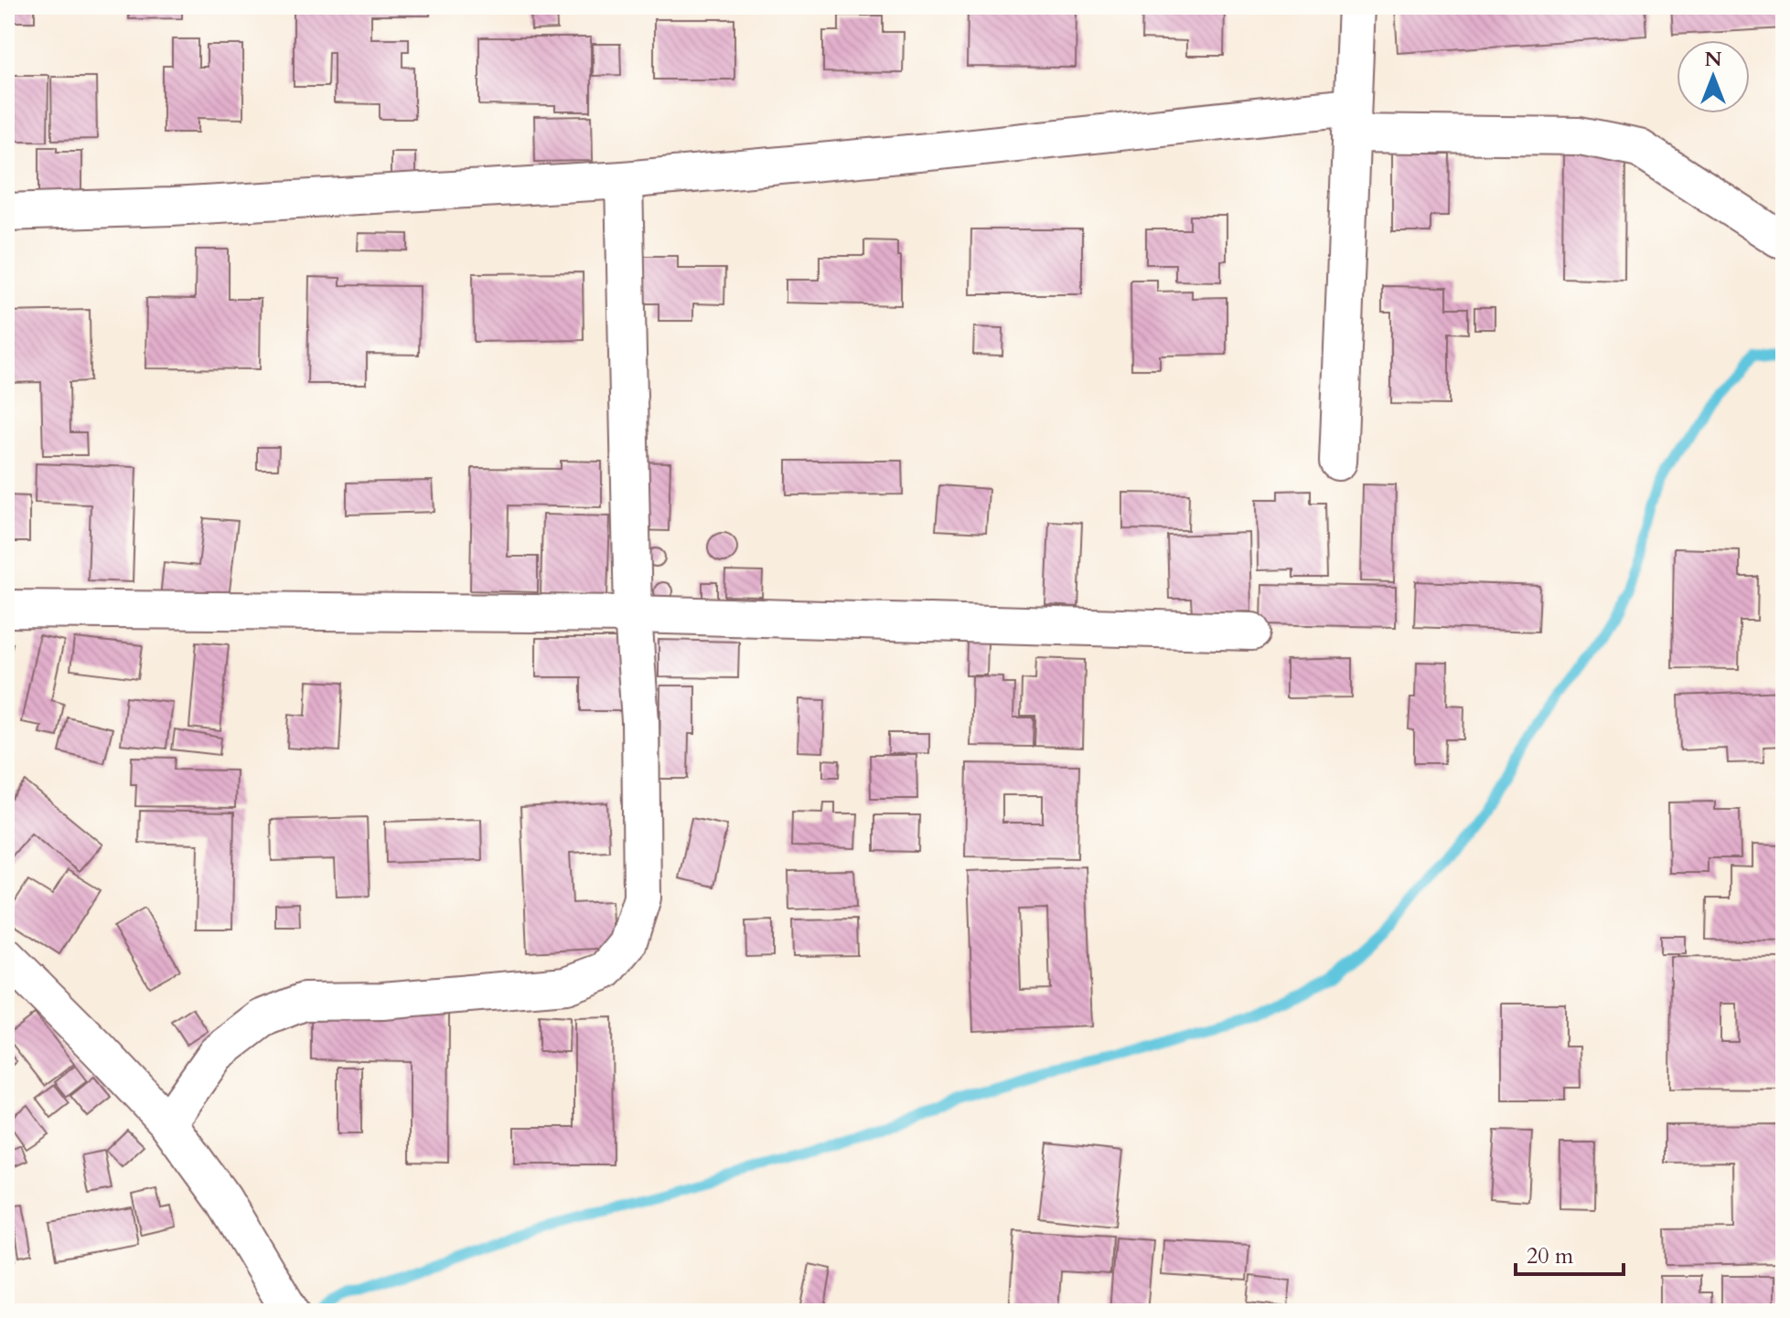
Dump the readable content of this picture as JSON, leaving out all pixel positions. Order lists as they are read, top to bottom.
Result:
{
  "scale_bar": "20 m",
  "north": "top"
}
